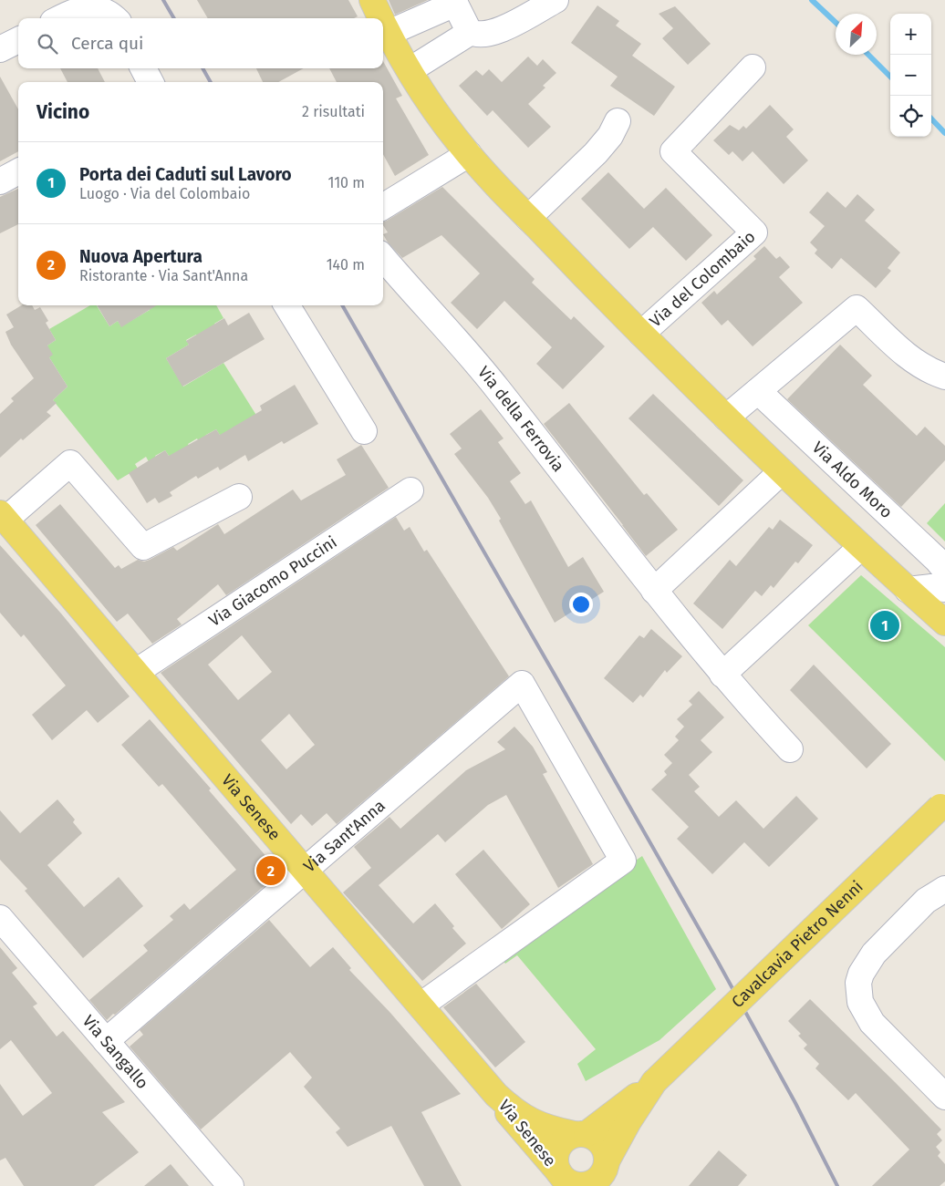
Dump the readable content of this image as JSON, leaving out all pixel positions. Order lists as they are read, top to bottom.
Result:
{
  "streets": {
    "main road": ["Via del Colombaio", "Via Senese", "Cavalcavia Pietro Nenni"],
    "street": [
      "Via della Ferrovia",
      "Via Aldo Moro",
      "Via Giacomo Puccini",
      "Via Sant'Anna",
      "Via Sangallo"
    ]
  },
  "crossings": [
    ["Via Giacomo Puccini", "Via Senese"],
    ["Via Senese", "Via Sant'Anna"],
    ["Via Senese", "Cavalcavia Pietro Nenni"],
    ["Via Sant'Anna", "Via Sangallo"]
  ],
  "north": "top right",
  "page": {
    "map_buttons": ["+", "−"],
    "search": "Cerca qui",
    "heading": ["Vicino", "2 risultati"],
    "list": [
      {
        "mark": "1",
        "name": "Porta dei Caduti sul Lavoro",
        "note": "Luogo · Via del Colombaio",
        "value": "110 m"
      },
      {
        "mark": "2",
        "name": "Nuova Apertura",
        "note": "Ristorante · Via Sant'Anna",
        "value": "140 m"
      }
    ],
    "pins": ["1", "2"]
  }
}
